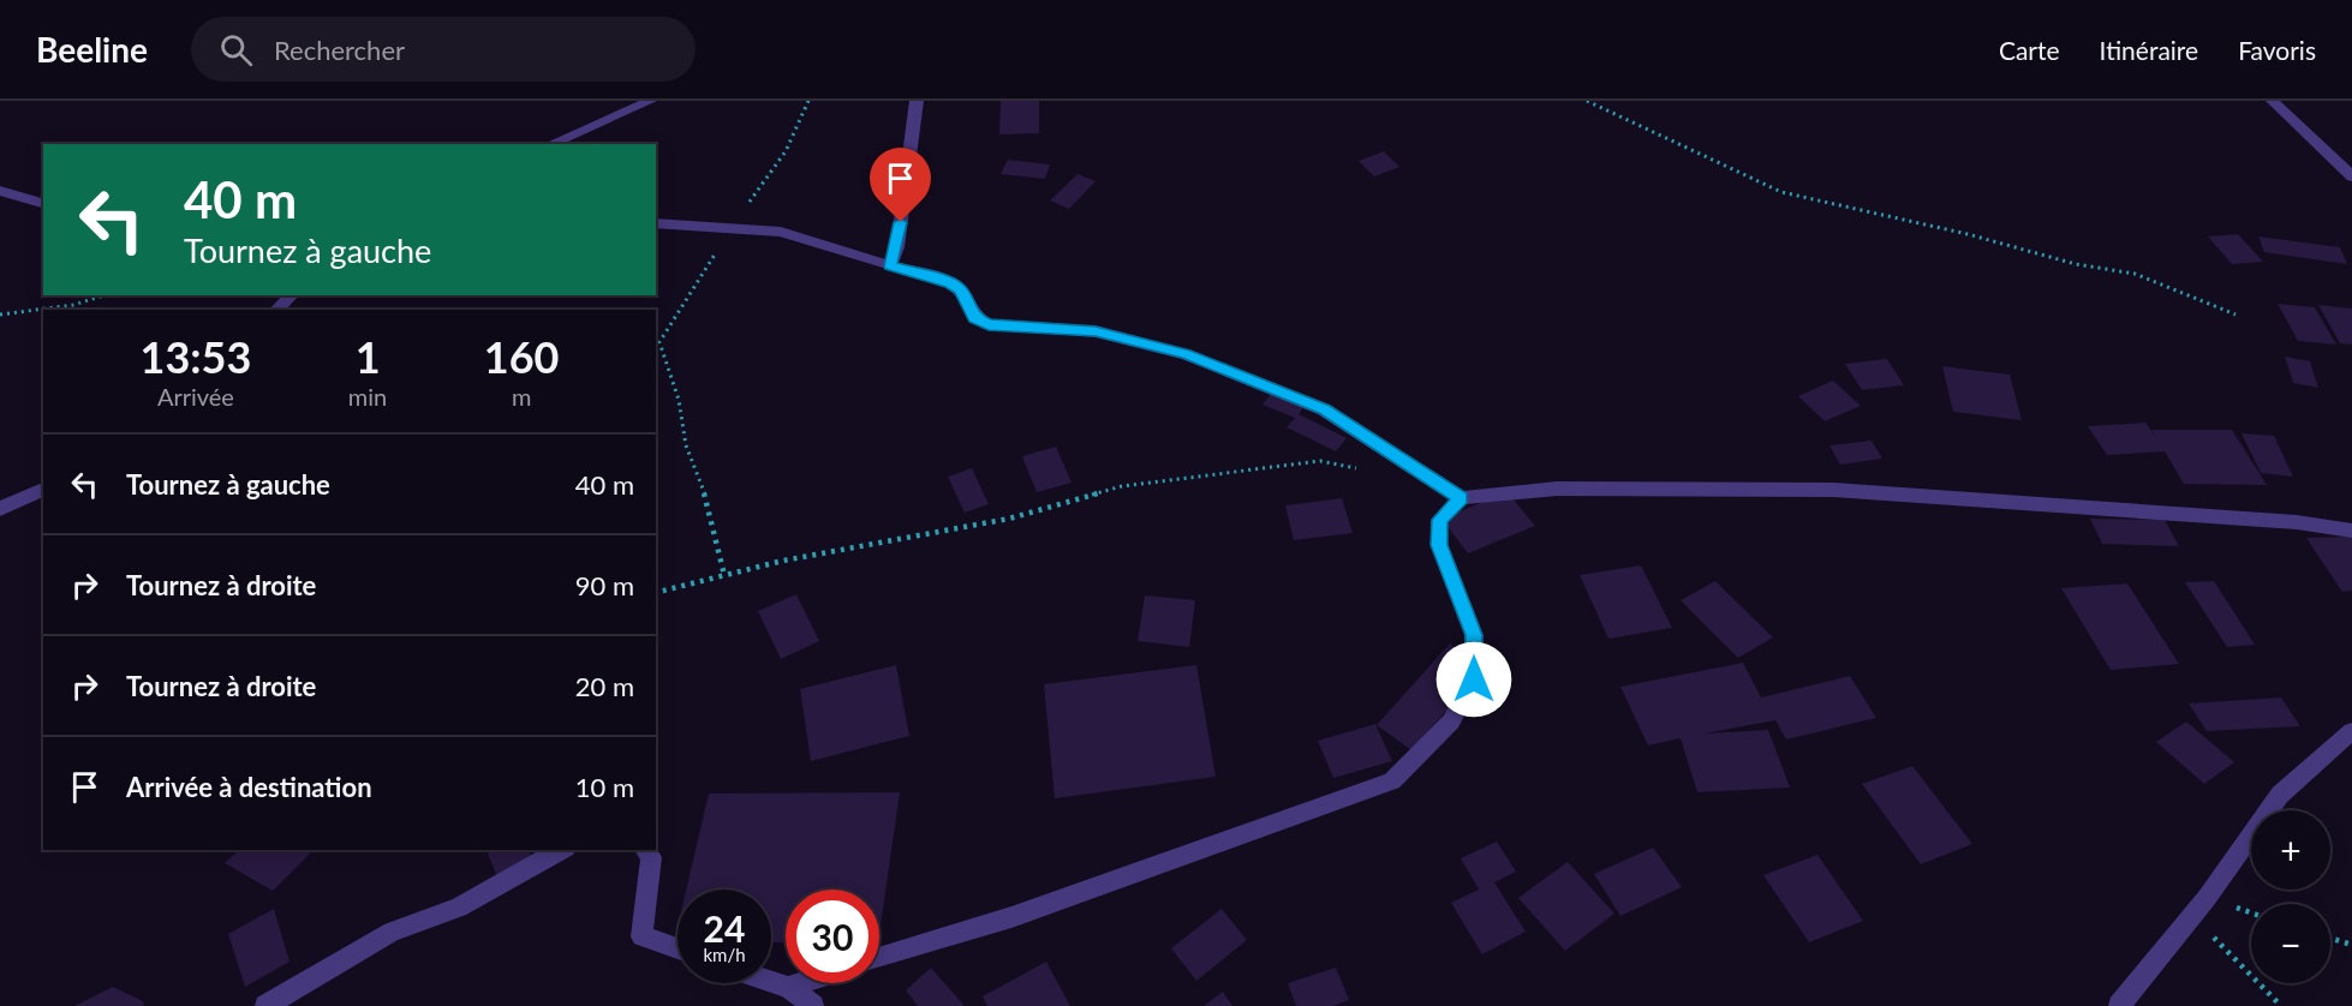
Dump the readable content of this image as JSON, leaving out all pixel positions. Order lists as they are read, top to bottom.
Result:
{
  "page": {
    "header": "Beeline",
    "search": "Rechercher",
    "nav": ["Carte", "Itinéraire", "Favoris"],
    "turn": ["40 m", "Tournez à gauche"],
    "eta": [
      "13:53",
      "Arrivée",
      "1",
      "min",
      "160",
      "m"
    ],
    "list": [
      {
        "name": "Tournez à gauche",
        "value": "40 m"
      },
      {
        "name": "Tournez à droite",
        "value": "90 m"
      },
      {
        "name": "Tournez à droite",
        "value": "20 m"
      },
      {
        "name": "Arrivée à destination",
        "value": "10 m"
      }
    ],
    "map_buttons": ["+", "−"],
    "speed": "24 km/h",
    "limit": "30"
  }
}
